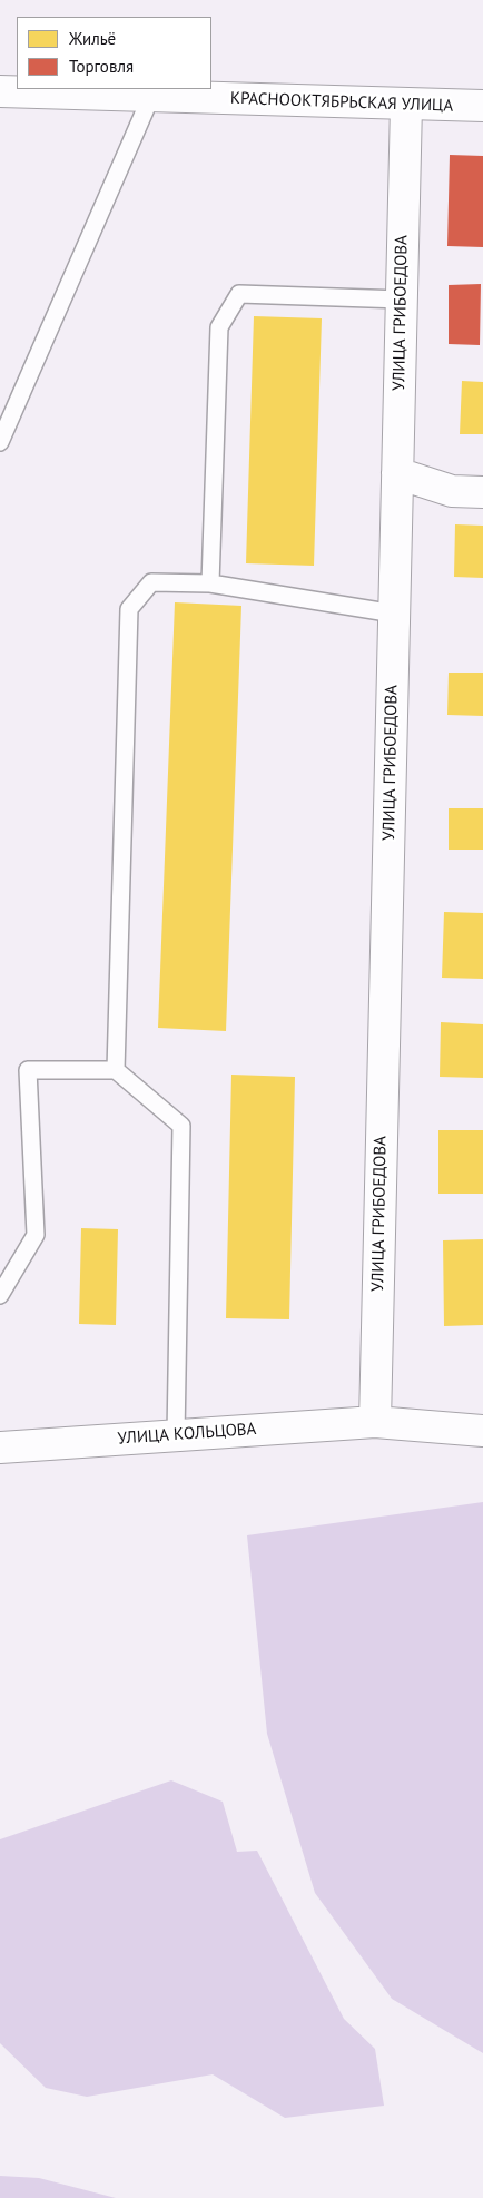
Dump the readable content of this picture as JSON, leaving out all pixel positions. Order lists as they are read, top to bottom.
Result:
{
  "streets": {
    "street": ["КРАСНООКТЯБРЬСКАЯ УЛИЦА", "УЛИЦА ГРИБОЕДОВА", "УЛИЦА КОЛЬЦОВА"]
  },
  "crossings": [
    ["КРАСНООКТЯБРЬСКАЯ УЛИЦА", "УЛИЦА ГРИБОЕДОВА"],
    ["УЛИЦА ГРИБОЕДОВА", "УЛИЦА КОЛЬЦОВА"]
  ],
  "legend": ["Жильё", "Торговля"]
}
